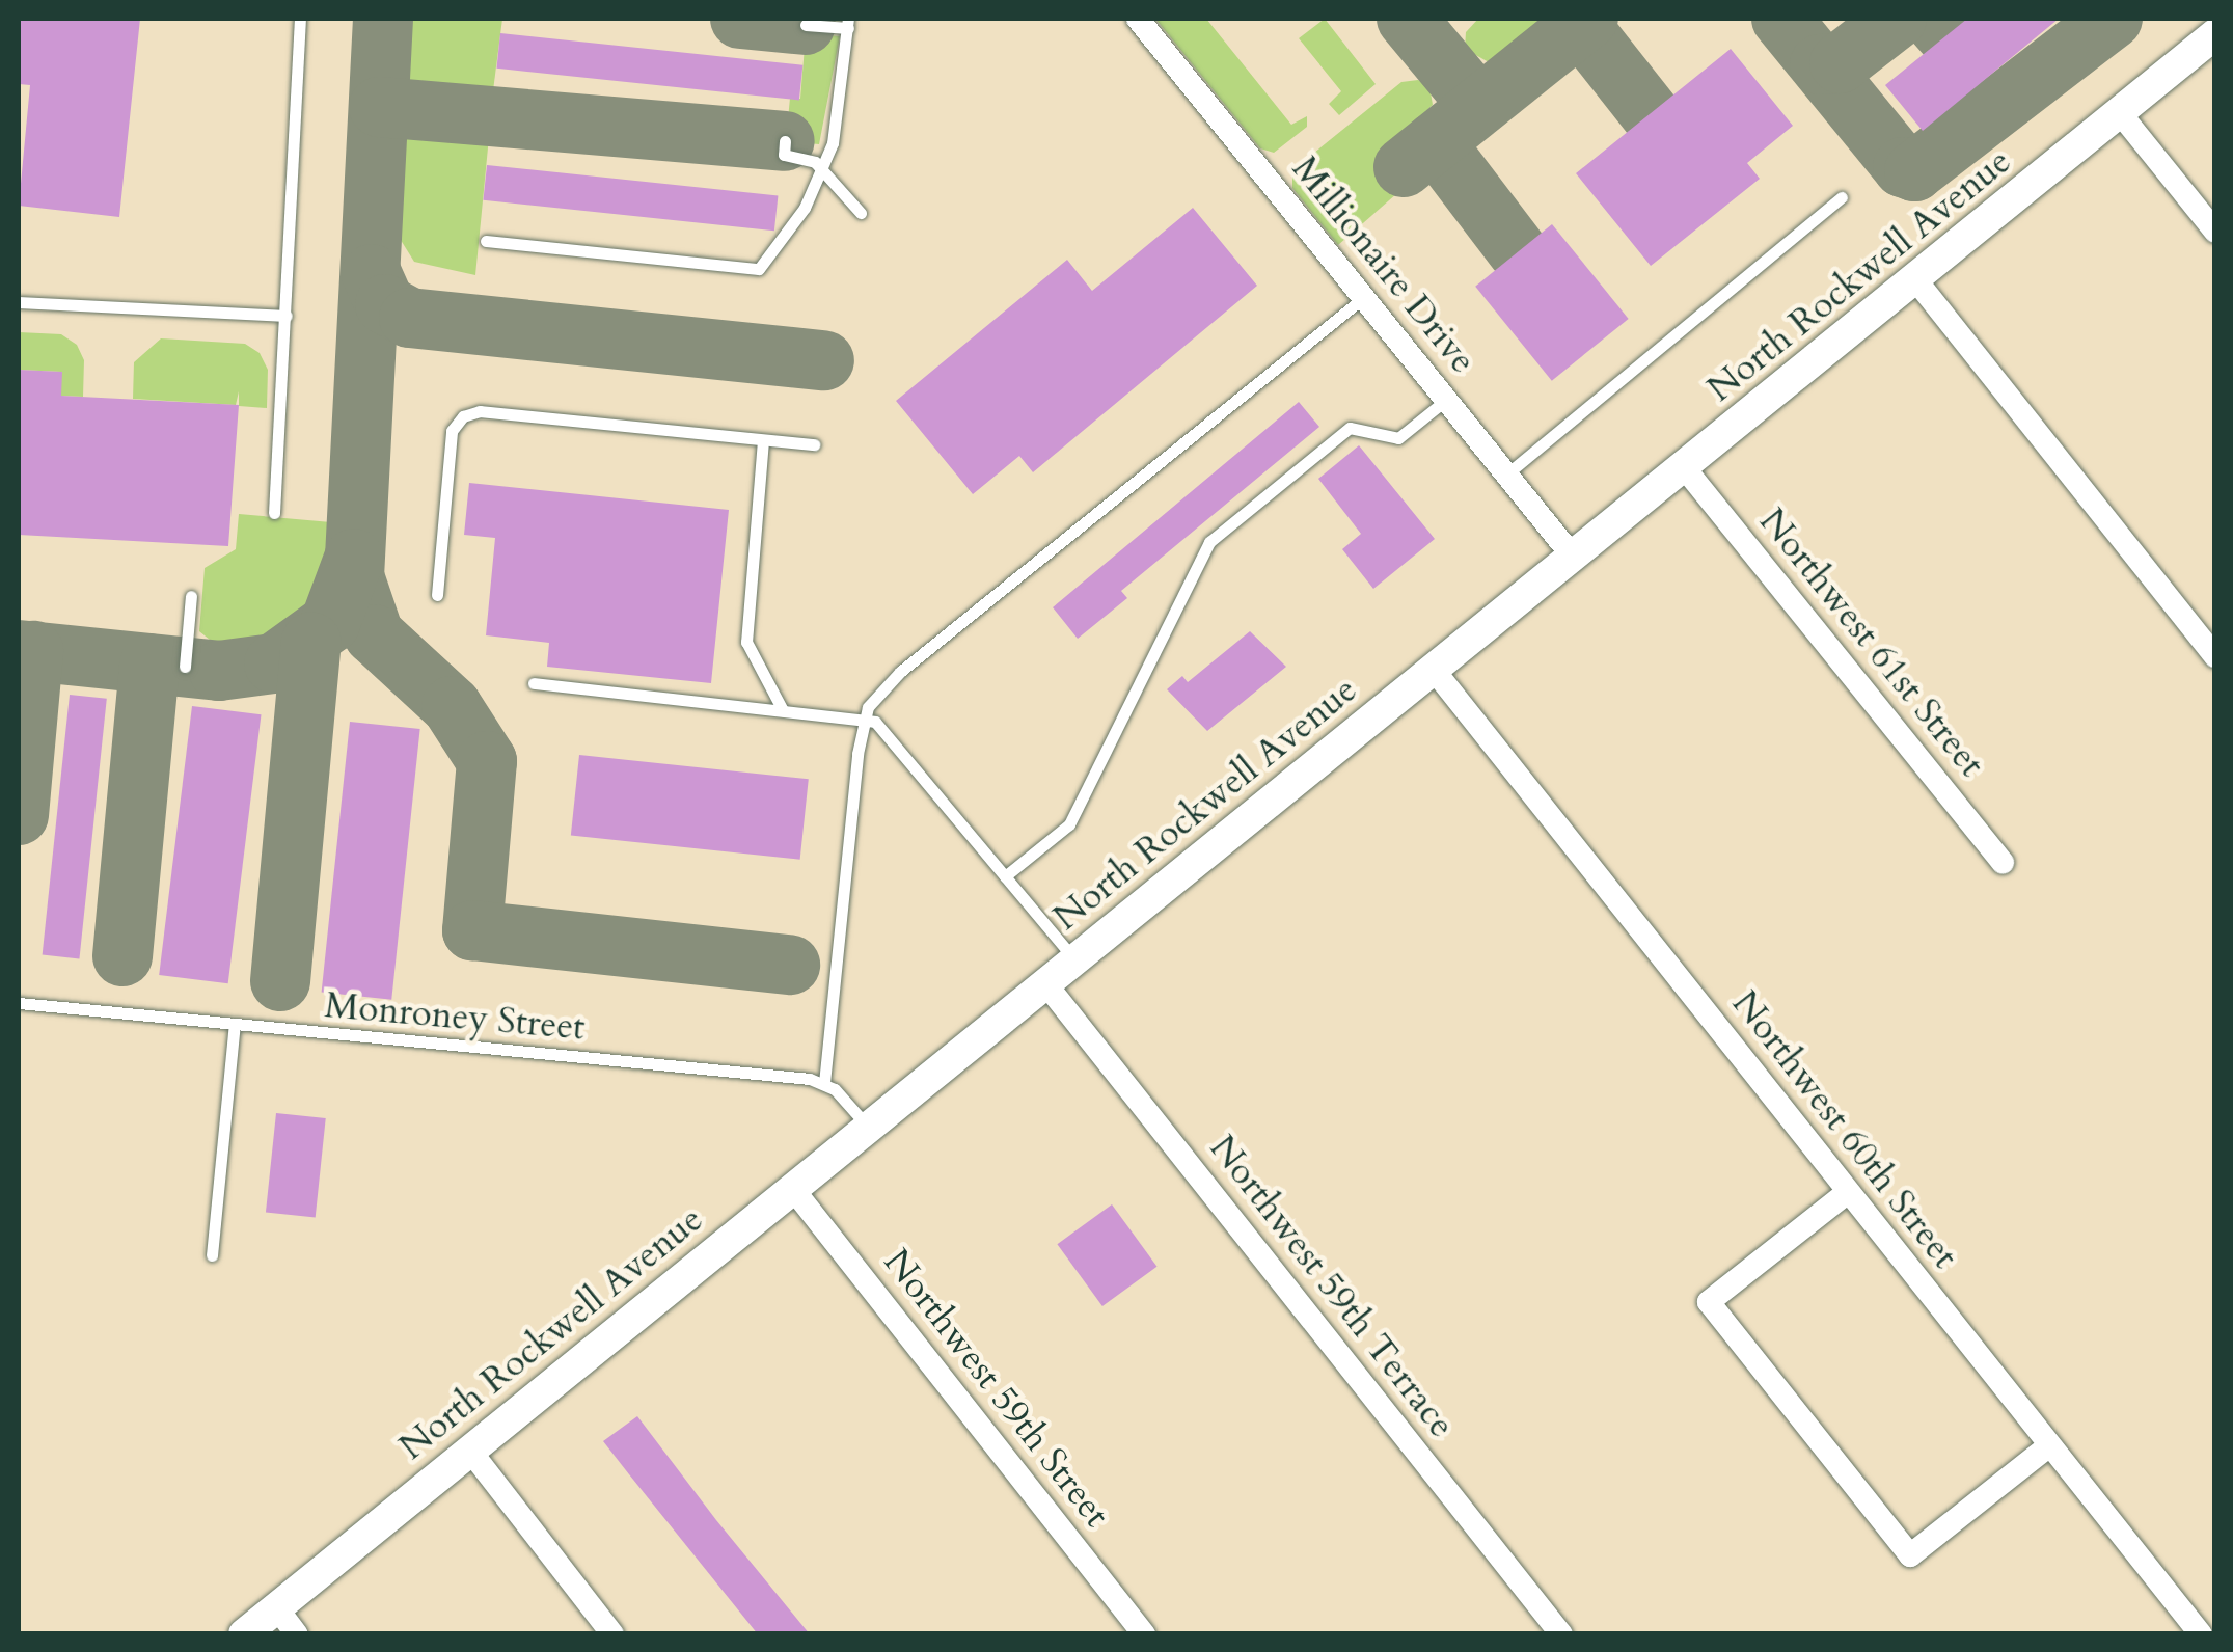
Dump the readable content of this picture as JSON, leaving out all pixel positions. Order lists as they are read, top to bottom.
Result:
{
  "streets": {
    "main road": ["North Rockwell Avenue"],
    "street": [
      "Millionaire Drive",
      "Northwest 61st Street",
      "Northwest 60th Street",
      "Northwest 59th Terrace",
      "Northwest 59th Street"
    ],
    "lane": ["Monroney Street"]
  },
  "crossings": [
    ["Millionaire Drive", "North Rockwell Avenue"],
    ["North Rockwell Avenue", "Northwest 61st Street"],
    ["North Rockwell Avenue", "Northwest 60th Street"],
    ["North Rockwell Avenue", "Northwest 59th Terrace"],
    ["North Rockwell Avenue", "Northwest 59th Street"]
  ]
}
